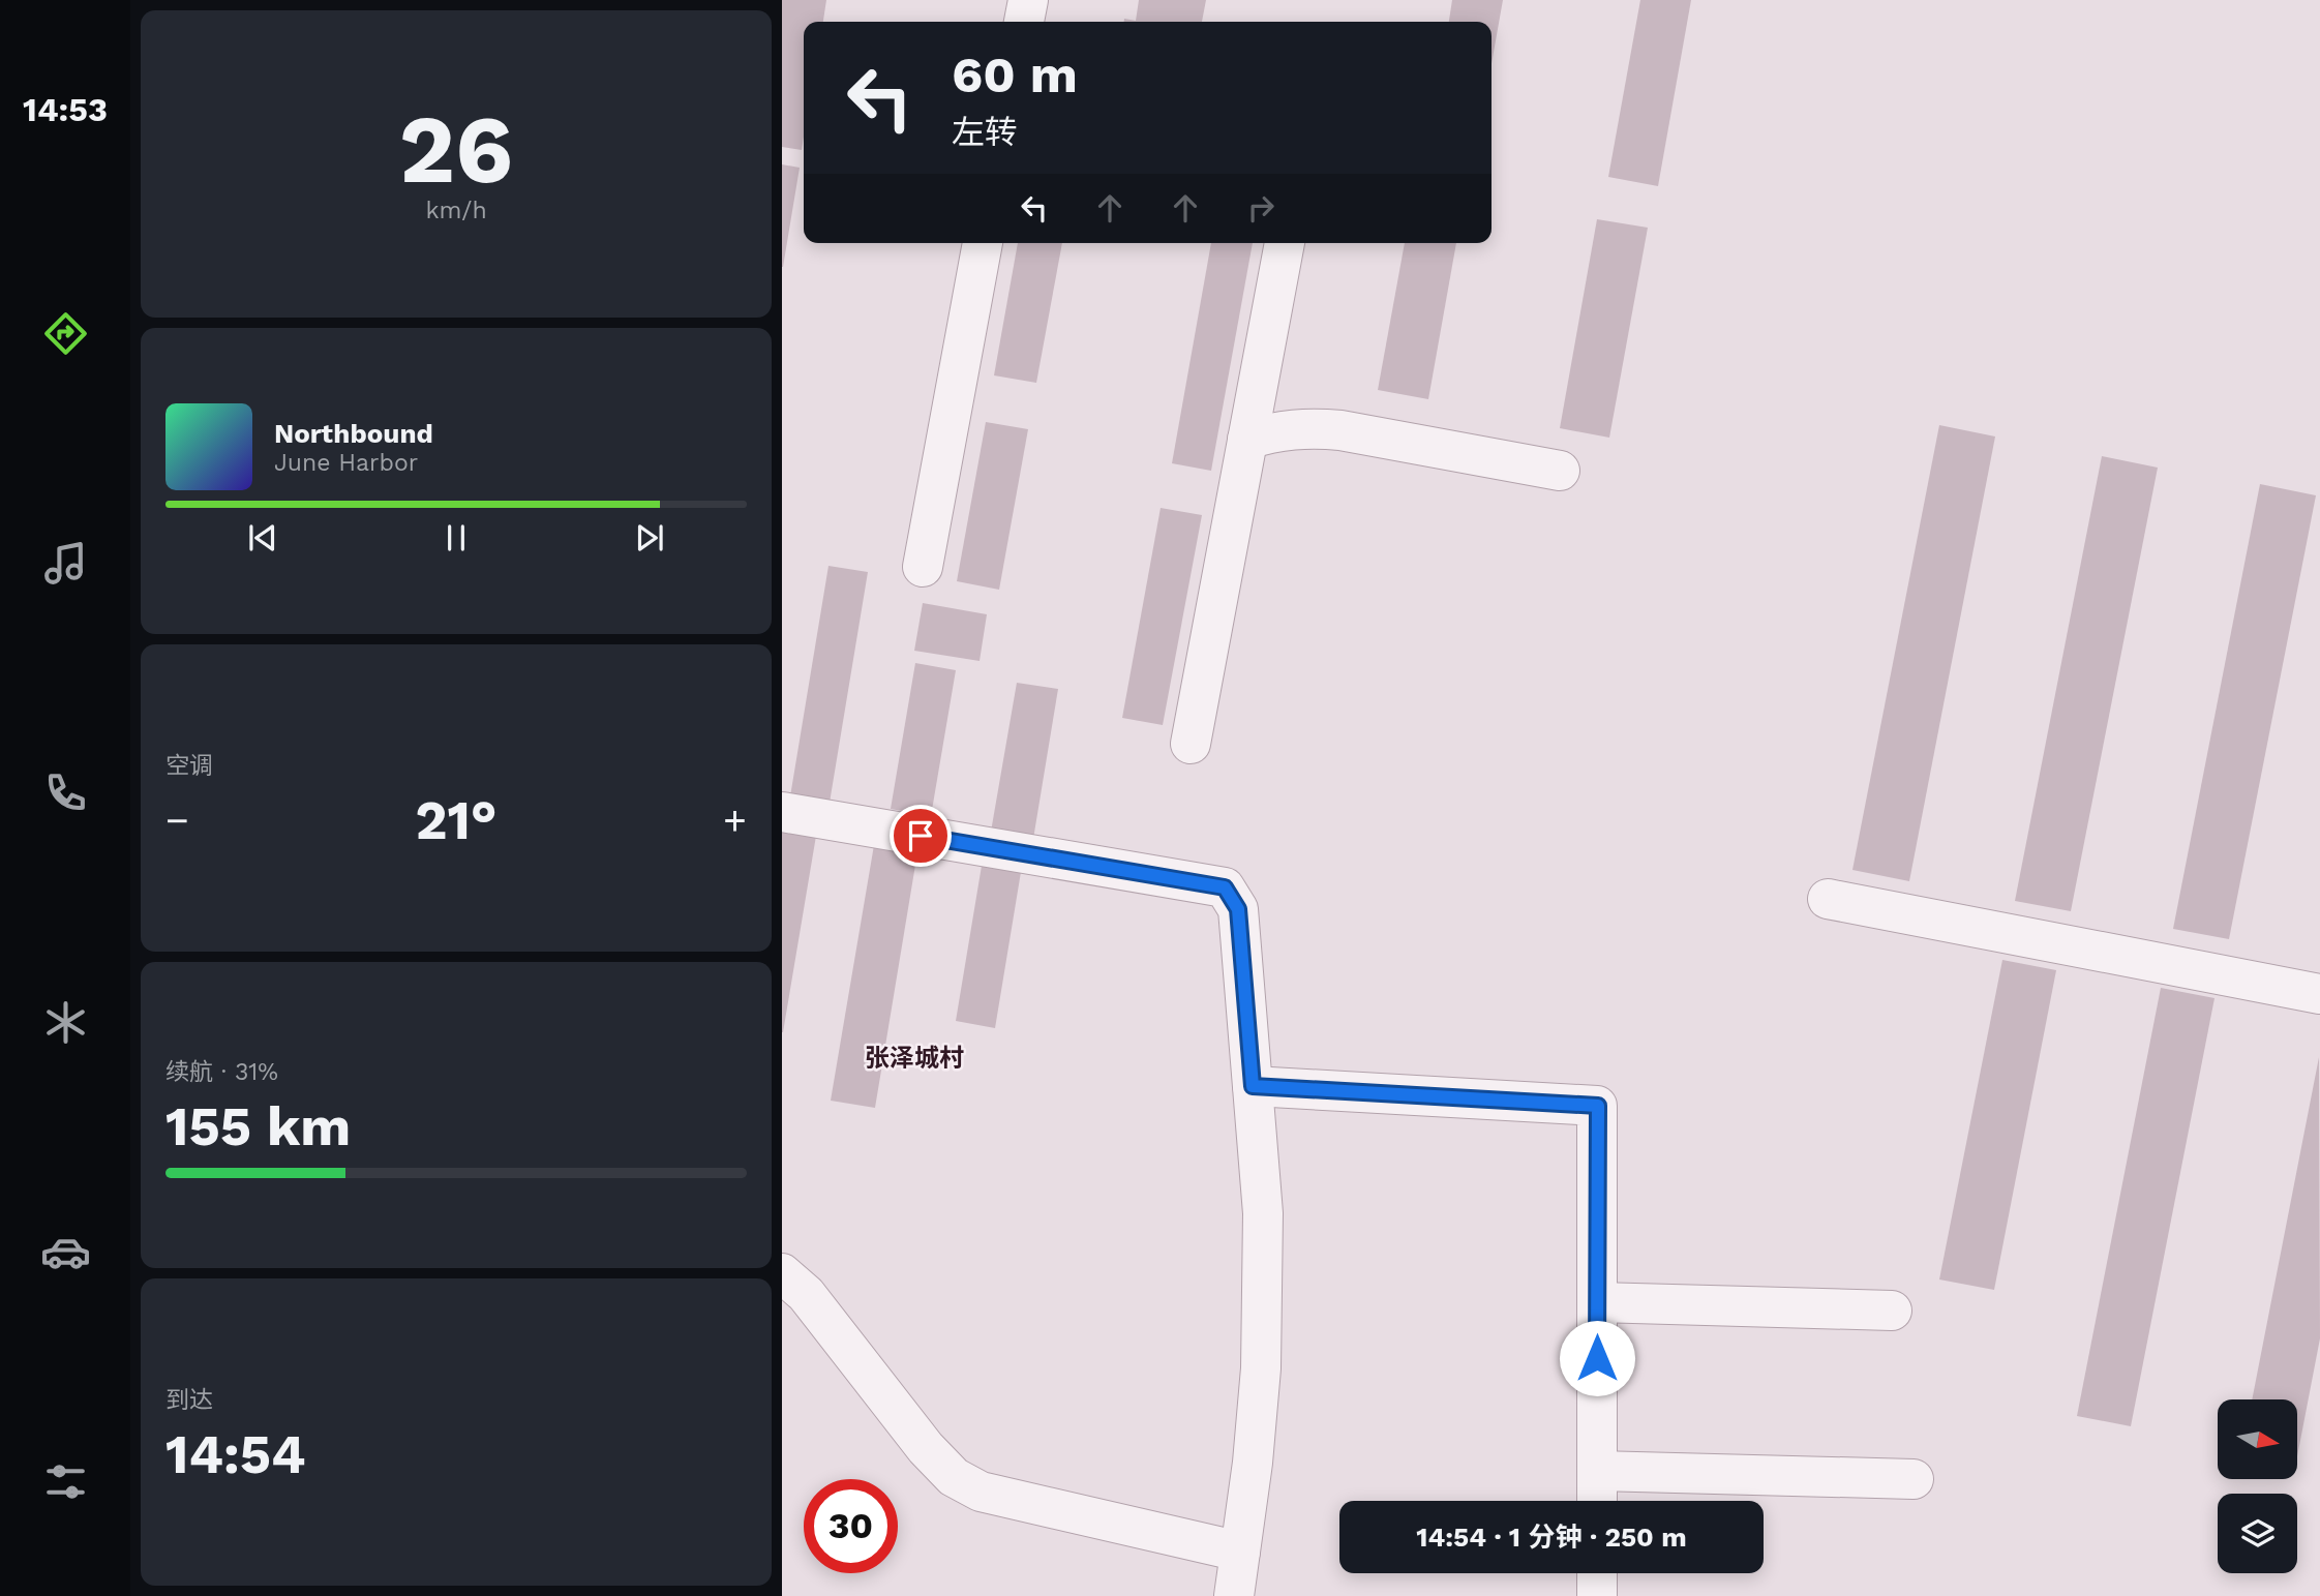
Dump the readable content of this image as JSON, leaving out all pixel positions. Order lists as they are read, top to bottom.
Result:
{
  "districts": ["张泽城村"],
  "north": "right",
  "page": {
    "tabs": "14:53",
    "tile": [
      ["26", "km/h"],
      "空调",
      ["续航 · 31%", "155 km"],
      ["到达", "14:54"]
    ],
    "turn": ["60 m", "左转"],
    "song": ["Northbound", "June Harbor"],
    "heat": ["−", "21°", "+"],
    "limit": "30",
    "trip": "14:54 · 1 分钟 · 250 m"
  }
}
